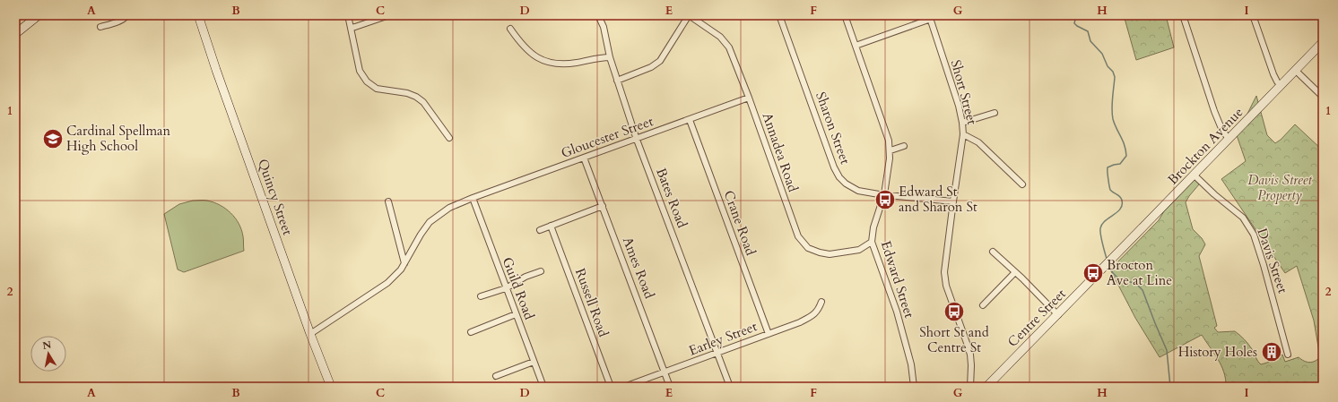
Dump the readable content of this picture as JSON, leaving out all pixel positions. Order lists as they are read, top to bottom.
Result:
{
  "streets": {
    "main road": ["Brockton Avenue", "Quincy Street", "Centre Street"],
    "street": [
      "Short Street",
      "Sharon Street",
      "Gloucester Street",
      "Annadea Road",
      "Bates Road",
      "Crane Road",
      "Davis Street",
      "Ames Road",
      "Edward Street",
      "Guild Road",
      "Russell Road",
      "Earley Street"
    ]
  },
  "crossings": [
    ["Short Street", "Sharon Street"],
    ["Sharon Street", "Edward Street"],
    ["Gloucester Street", "Annadea Road"],
    ["Gloucester Street", "Quincy Street"],
    ["Gloucester Street", "Bates Road"],
    ["Gloucester Street", "Crane Road"],
    ["Gloucester Street", "Ames Road"],
    ["Gloucester Street", "Guild Road"],
    ["Brockton Avenue", "Davis Street"],
    ["Brockton Avenue", "Centre Street"],
    ["Annadea Road", "Edward Street"],
    ["Bates Road", "Earley Street"],
    ["Crane Road", "Earley Street"],
    ["Ames Road", "Earley Street"]
  ],
  "parks": ["Davis Street Property"],
  "places": {
    "school or university": ["Cardinal Spellman High School"],
    "bus stop": ["Edward St and Sharon St", "Brocton Ave at Line", "Short St and Centre St"],
    "building": ["History Holes"]
  },
  "north": "top",
  "grid": {
    "columns": [
      "A",
      "B",
      "C",
      "D",
      "E",
      "F",
      "G",
      "H",
      "I"
    ],
    "rows": ["1", "2"]
  }
}
